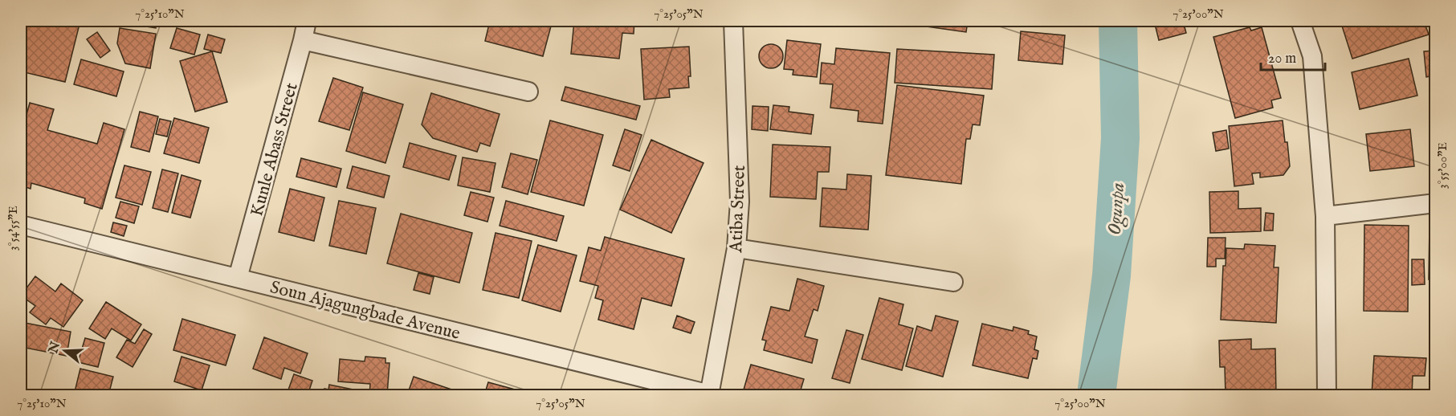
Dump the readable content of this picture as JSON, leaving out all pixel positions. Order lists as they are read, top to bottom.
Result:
{
  "streets": {
    "street": ["Kunle Abass Street", "Atiba Street", "Soun Ajagungbade Avenue"]
  },
  "crossings": [
    ["Kunle Abass Street", "Soun Ajagungbade Avenue"],
    ["Atiba Street", "Soun Ajagungbade Avenue"]
  ],
  "water": ["Ogunpa"],
  "scale_bar": "20 m",
  "north": "left",
  "coordinates": [
    "7°25'10\"N",
    "7°25'05\"N",
    "7°25'00\"N",
    "3°55'00\"E",
    "3°54'55\"E"
  ]
}
